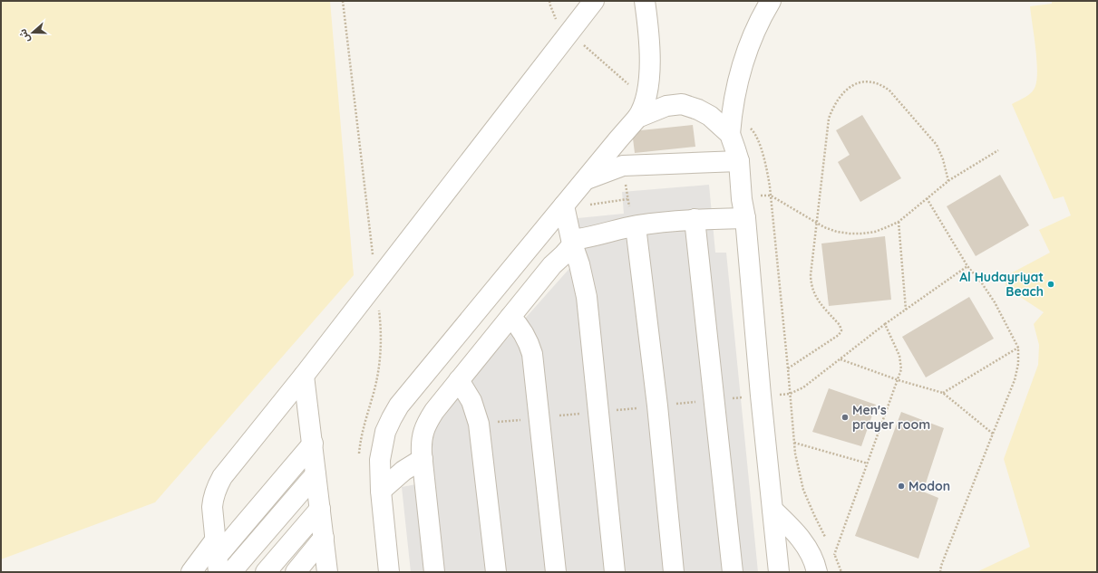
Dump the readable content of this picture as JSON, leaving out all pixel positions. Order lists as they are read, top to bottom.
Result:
{
  "places": ["Al Hudayriyat Beach", "Men's prayer room", "Modon"],
  "north": "left"
}
